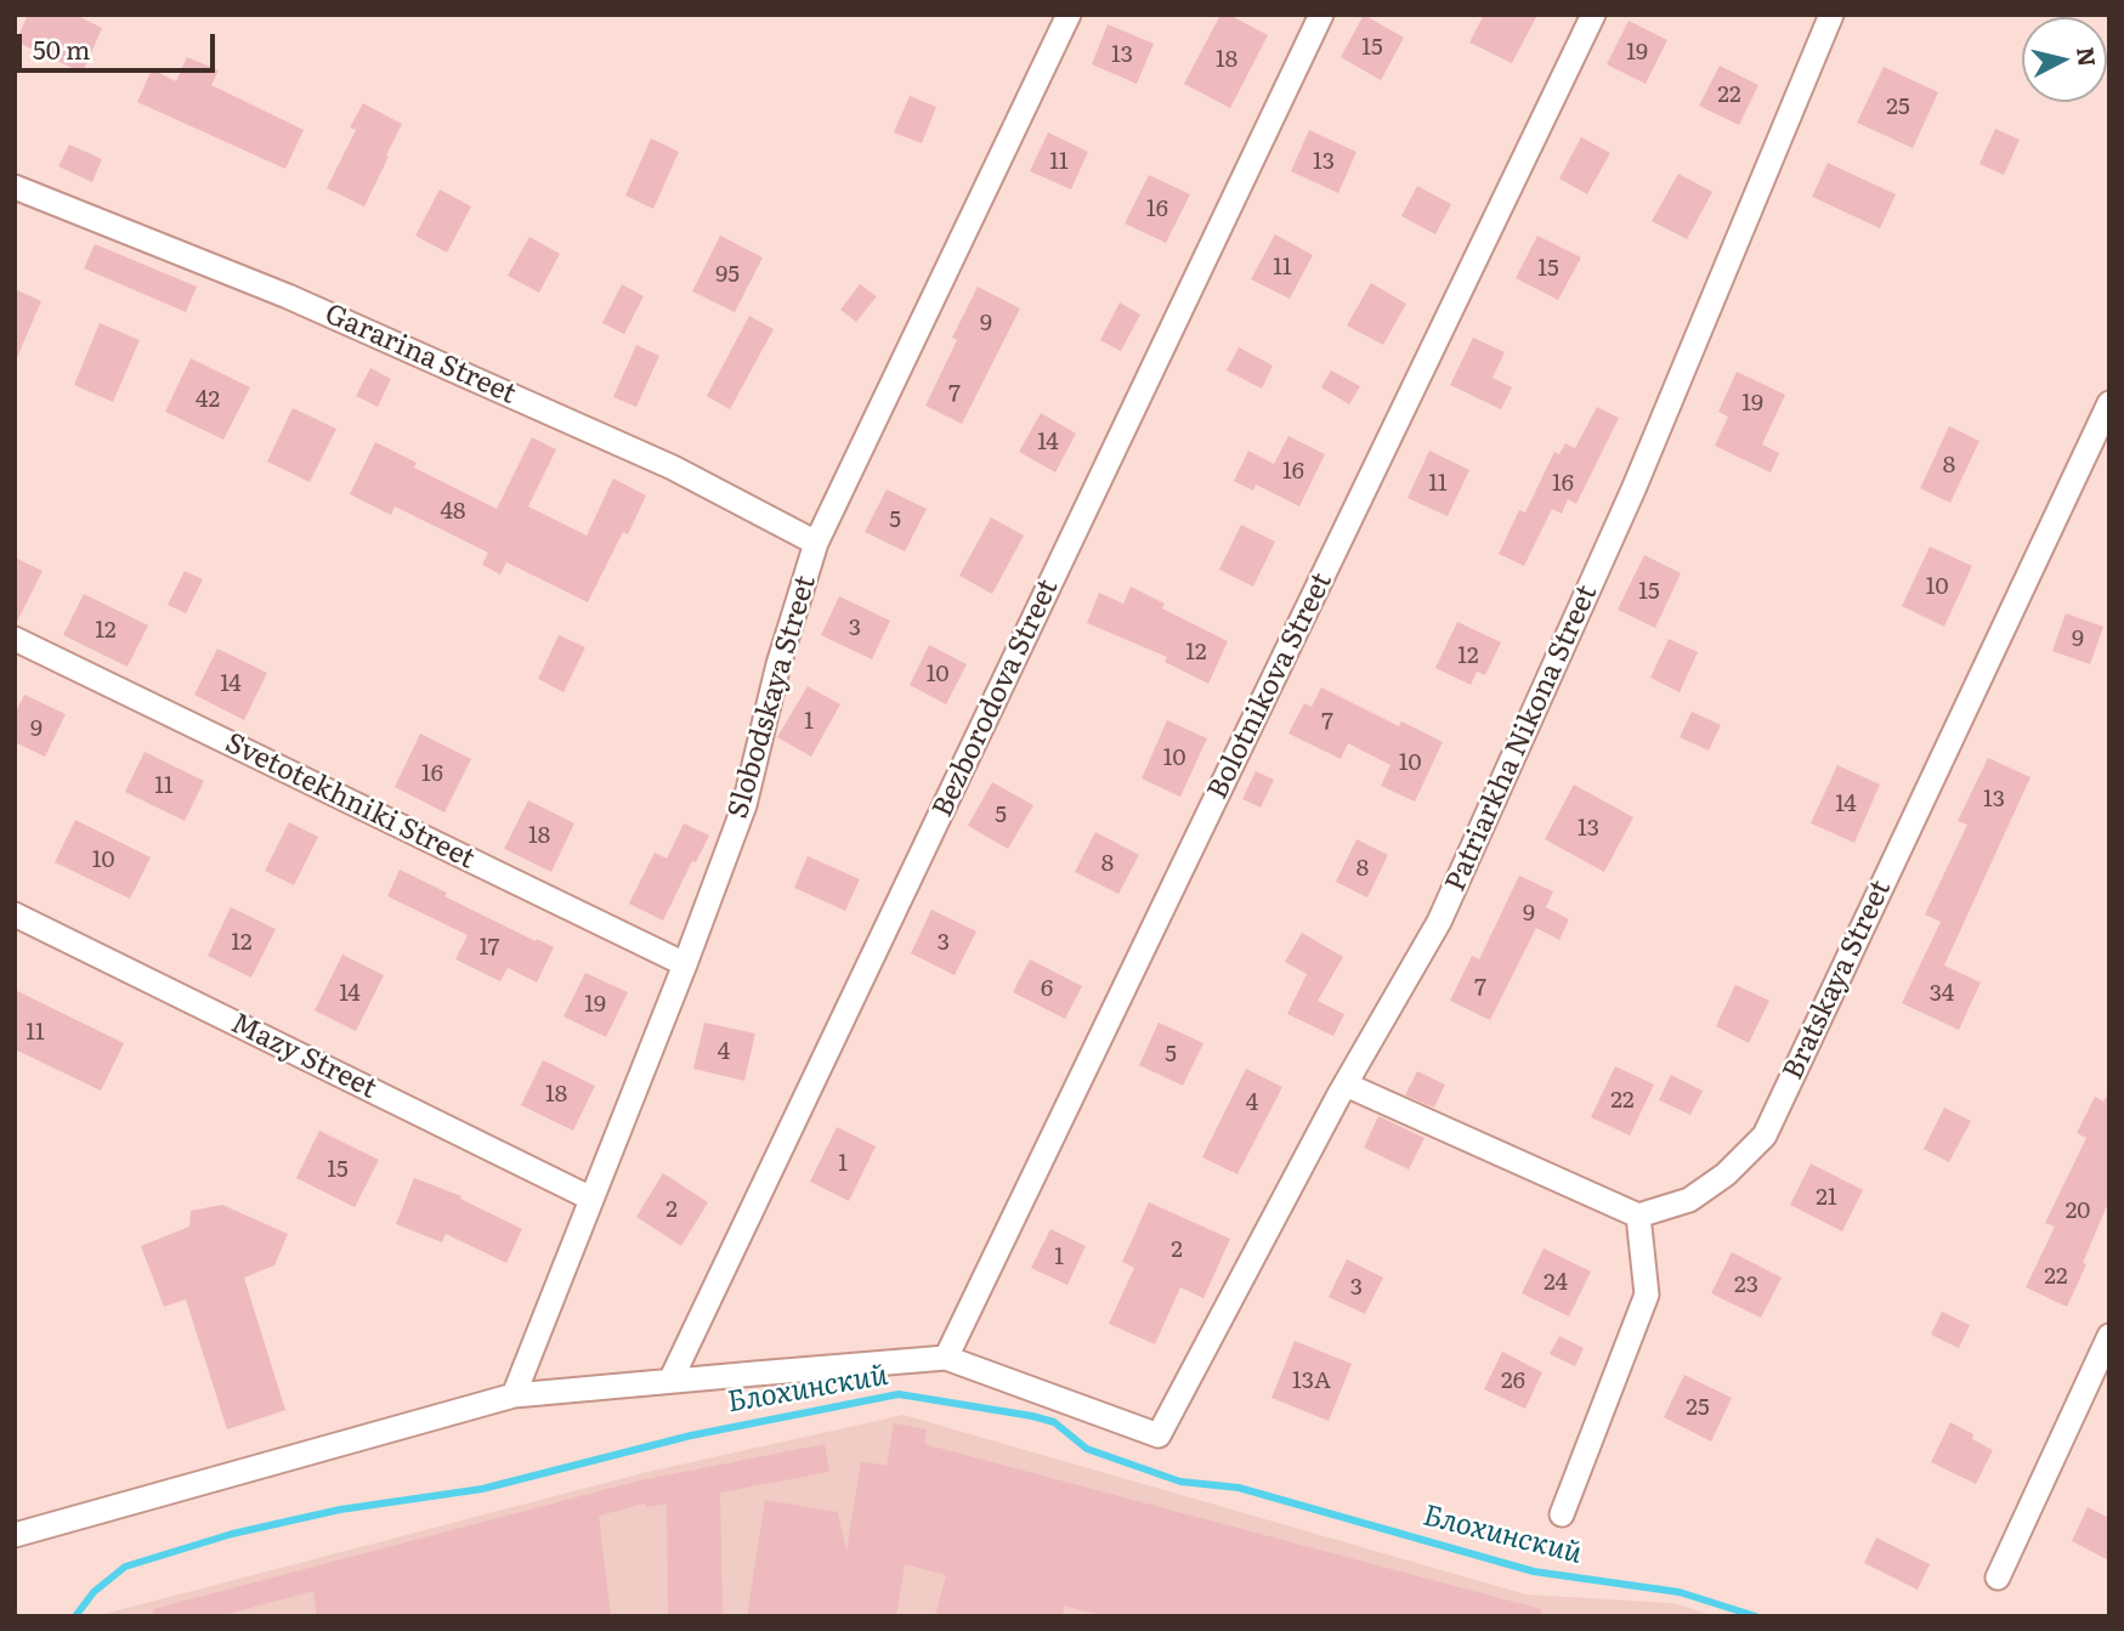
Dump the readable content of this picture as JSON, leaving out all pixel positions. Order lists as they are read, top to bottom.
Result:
{
  "streets": {
    "street": [
      "Gararina Street",
      "Bolotnikova Street",
      "Slobodskaya Street",
      "Bezborodova Street",
      "Patriarkha Nikona Street",
      "Svetotekhniki Street",
      "Bratskaya Street",
      "Mazy Street"
    ]
  },
  "crossings": [
    ["Gararina Street", "Slobodskaya Street"],
    ["Bolotnikova Street", "Patriarkha Nikona Street"],
    ["Slobodskaya Street", "Svetotekhniki Street"],
    ["Slobodskaya Street", "Mazy Street"]
  ],
  "water": ["Блохинский"],
  "house_numbers": [
    "15",
    "19",
    "13",
    "18",
    "22",
    "25",
    "11",
    "13",
    "16",
    "11",
    "15",
    "95",
    "9",
    "7",
    "42",
    "19",
    "14",
    "8",
    "16",
    "11",
    "16",
    "48",
    "5",
    "10",
    "15",
    "3",
    "12",
    "9",
    "12",
    "12",
    "10",
    "14",
    "1",
    "7",
    "9",
    "10",
    "10",
    "16",
    "11",
    "13",
    "14",
    "5",
    "13",
    "18",
    "10",
    "8",
    "8",
    "9",
    "12",
    "3",
    "17",
    "7",
    "6",
    "14",
    "34",
    "19",
    "11",
    "4",
    "5",
    "18",
    "22",
    "4",
    "1",
    "15",
    "21",
    "2",
    "20",
    "2",
    "1",
    "22",
    "24",
    "23",
    "3",
    "13А",
    "26",
    "25"
  ],
  "scale_bar": "50 m",
  "north": "right"
}
